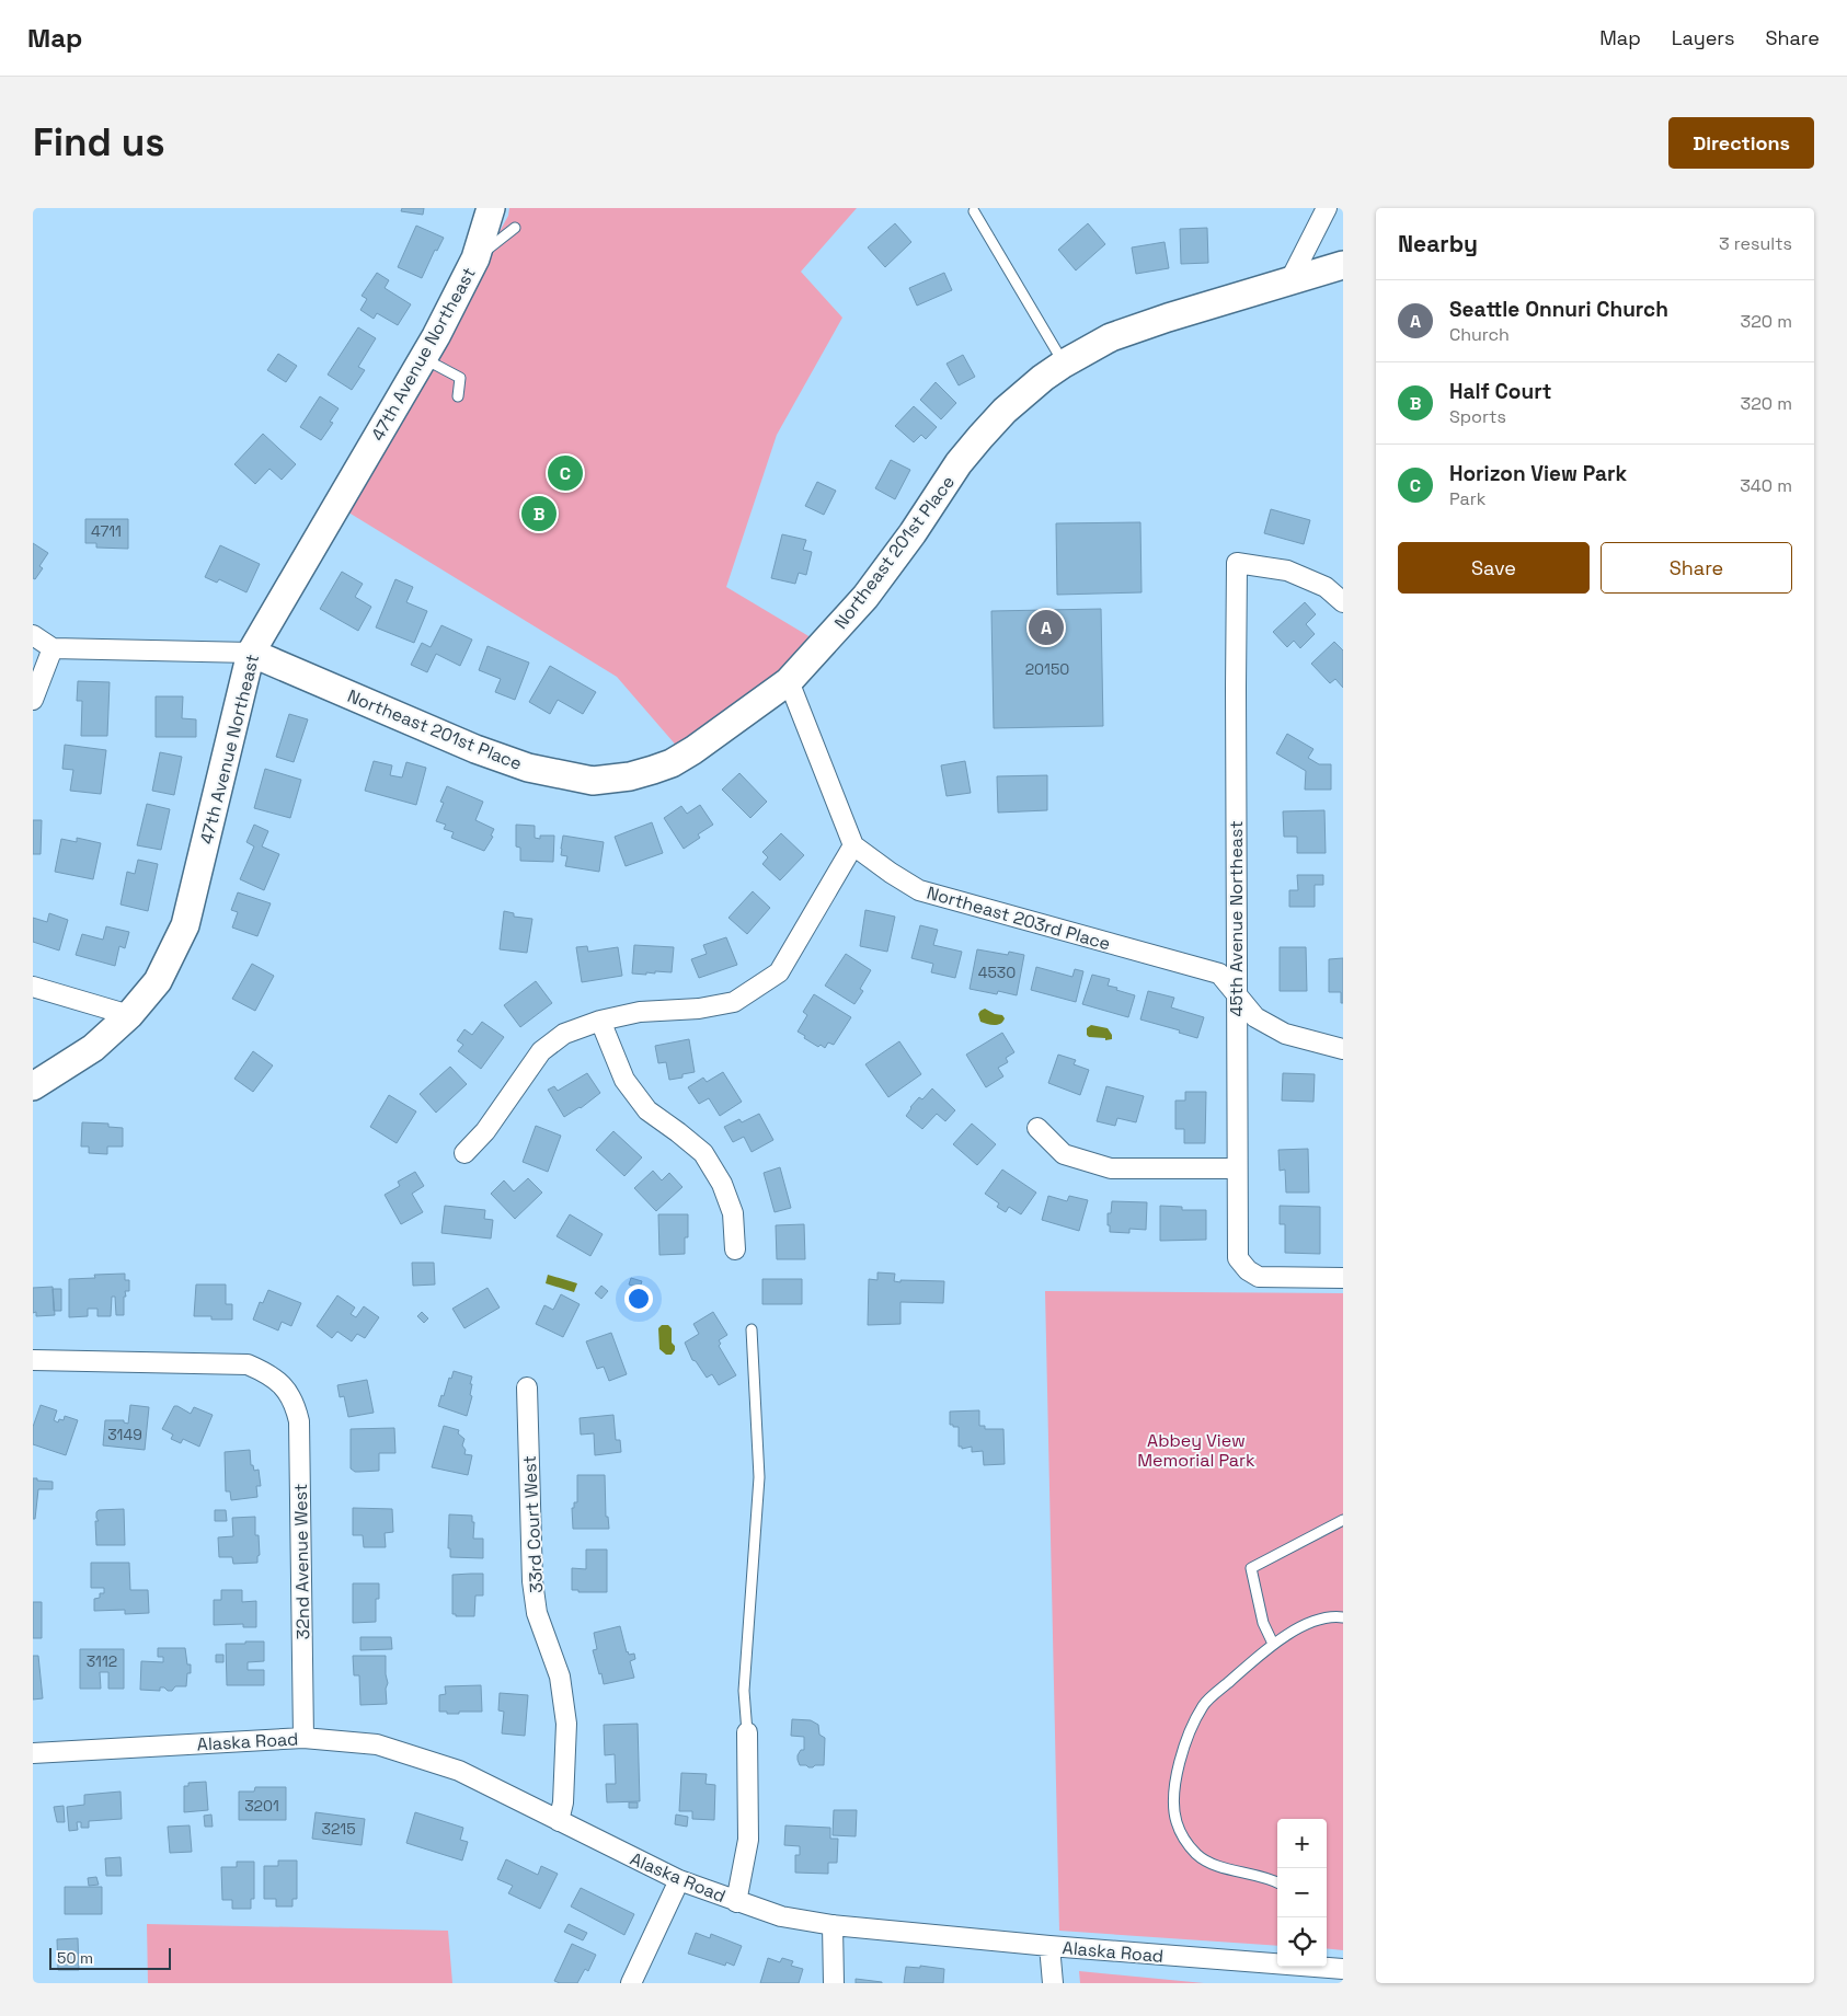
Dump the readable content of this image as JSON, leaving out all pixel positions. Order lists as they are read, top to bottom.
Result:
{
  "streets": {
    "street": [
      "47th Avenue Northeast",
      "Northeast 201st Place",
      "Northeast 203rd Place",
      "45th Avenue Northeast",
      "33rd Court West",
      "32nd Avenue West",
      "Alaska Road"
    ]
  },
  "crossings": [
    ["47th Avenue Northeast", "Northeast 201st Place"],
    ["Northeast 203rd Place", "45th Avenue Northeast"],
    ["33rd Court West", "Alaska Road"],
    ["32nd Avenue West", "Alaska Road"]
  ],
  "parks": ["Abbey View Memorial Park"],
  "house_numbers": [
    "4711",
    "20150",
    "4530",
    "3149",
    "3112",
    "3201",
    "3215"
  ],
  "scale_bar": "50 m",
  "page": {
    "header": "Map",
    "nav": ["Map", "Layers", "Share"],
    "buttons": [
      "Directions",
      ["Save", "Share"]
    ],
    "title": "Find us",
    "heading": ["Nearby", "3 results"],
    "list": [
      {
        "mark": "A",
        "name": "Seattle Onnuri Church",
        "note": "Church",
        "value": "320 m"
      },
      {
        "mark": "B",
        "name": "Half Court",
        "note": "Sports",
        "value": "320 m"
      },
      {
        "mark": "C",
        "name": "Horizon View Park",
        "note": "Park",
        "value": "340 m"
      }
    ],
    "pins": ["C", "B", "A"],
    "map_buttons": ["+", "−"],
    "scale": "50 m"
  }
}
